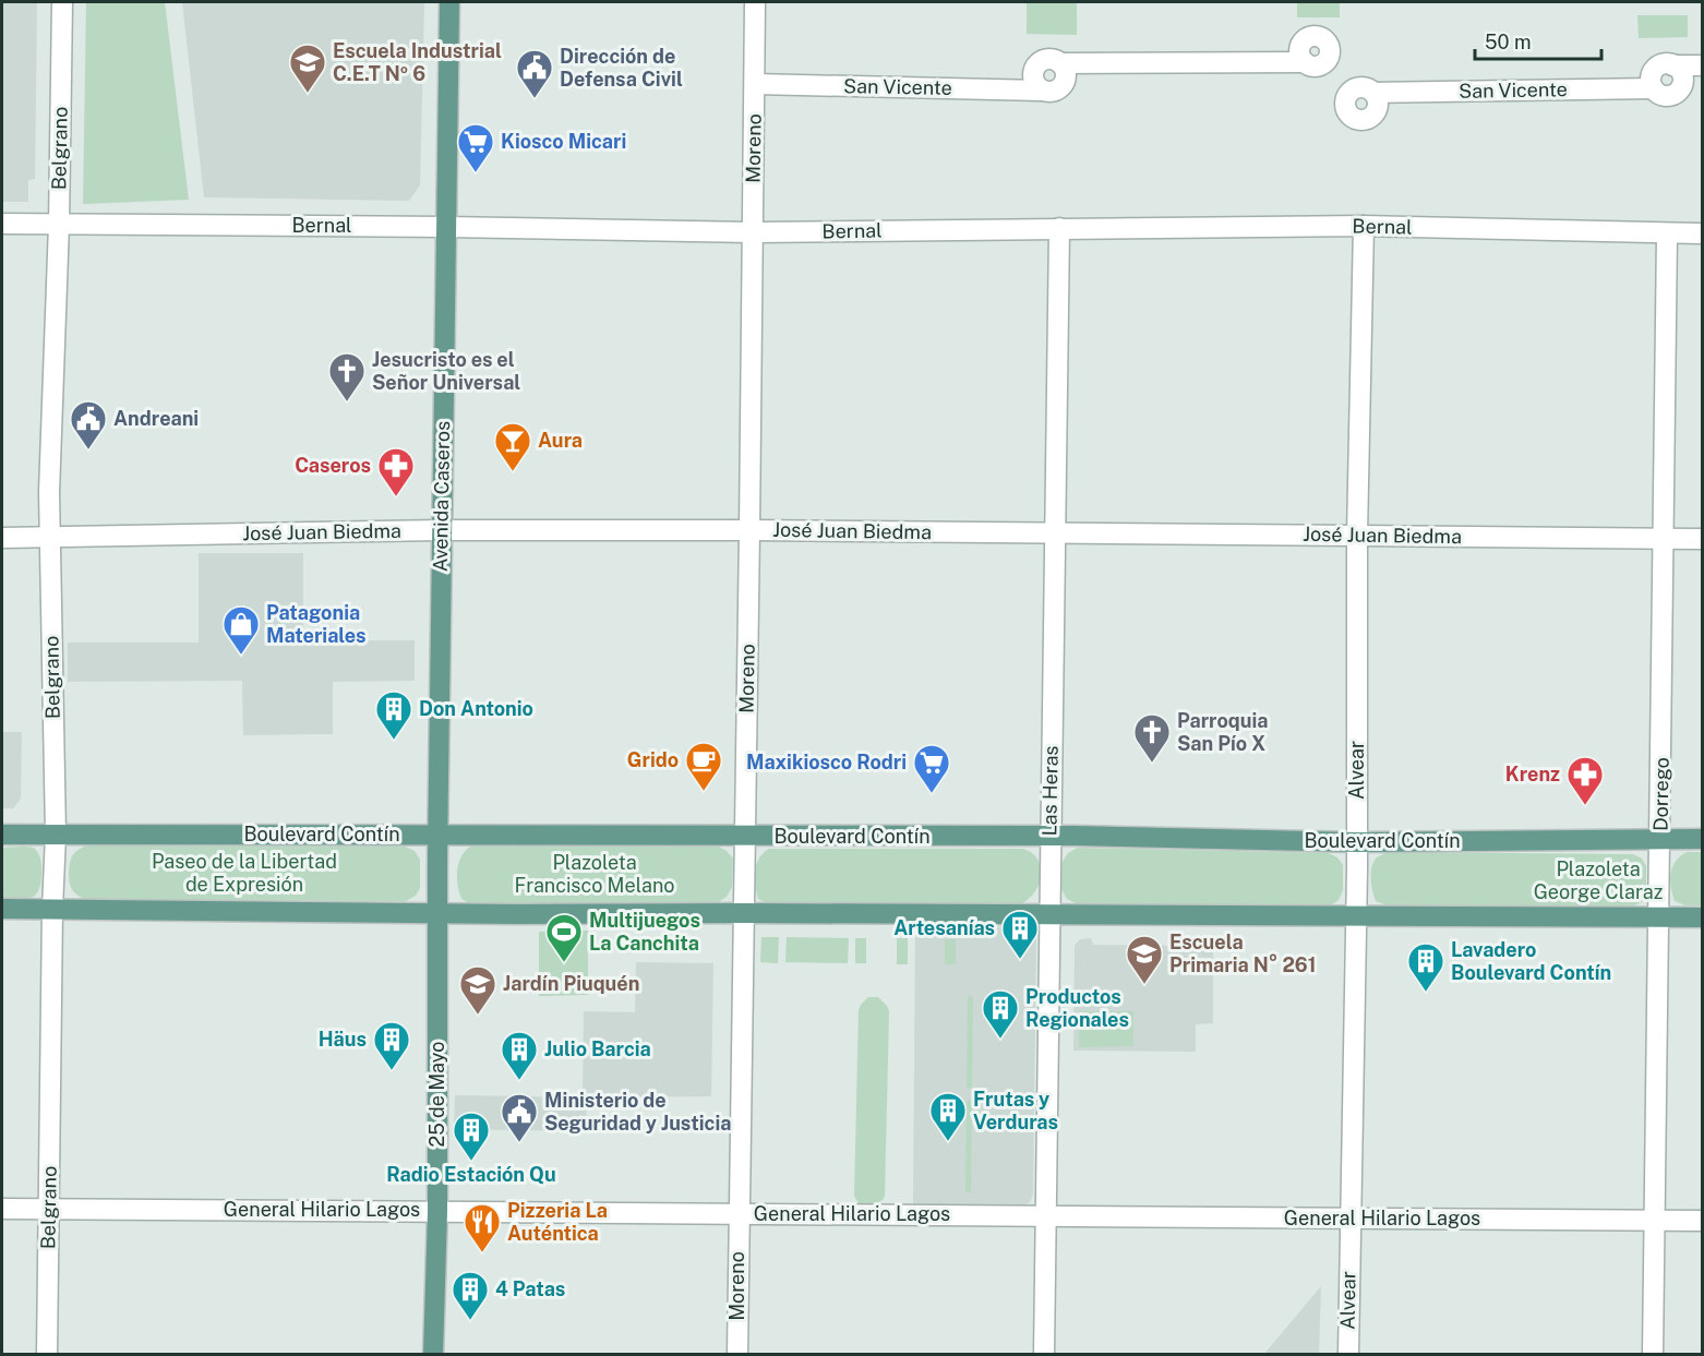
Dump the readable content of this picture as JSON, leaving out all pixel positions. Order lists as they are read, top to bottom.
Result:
{
  "streets": {
    "main road": ["Avenida Caseros", "Boulevard Contín", "25 de Mayo"],
    "street": [
      "San Vicente",
      "Belgrano",
      "Moreno",
      "Bernal",
      "José Juan Biedma",
      "Alvear",
      "Las Heras",
      "Dorrego",
      "General Hilario Lagos"
    ]
  },
  "crossings": [
    ["San Vicente", "Moreno"],
    ["Belgrano", "Bernal"],
    ["Belgrano", "José Juan Biedma"],
    ["Belgrano", "Boulevard Contín"],
    ["Belgrano", "General Hilario Lagos"],
    ["Moreno", "Bernal"],
    ["Moreno", "José Juan Biedma"],
    ["Moreno", "Boulevard Contín"],
    ["Moreno", "General Hilario Lagos"],
    ["Bernal", "Avenida Caseros"],
    ["Bernal", "Alvear"],
    ["Bernal", "Las Heras"],
    ["Bernal", "Dorrego"],
    ["Avenida Caseros", "José Juan Biedma"],
    ["Avenida Caseros", "Boulevard Contín"],
    ["Avenida Caseros", "25 de Mayo"],
    ["José Juan Biedma", "Alvear"],
    ["José Juan Biedma", "Las Heras"],
    ["José Juan Biedma", "Dorrego"],
    ["Alvear", "Boulevard Contín"],
    ["Alvear", "General Hilario Lagos"],
    ["Las Heras", "Boulevard Contín"],
    ["Las Heras", "General Hilario Lagos"],
    ["Dorrego", "Boulevard Contín"],
    ["Dorrego", "General Hilario Lagos"],
    ["Boulevard Contín", "25 de Mayo"],
    ["25 de Mayo", "General Hilario Lagos"]
  ],
  "parks": ["Paseo de la Libertad de Expresión", "Plazoleta Francisco Melano", "Plazoleta George Claraz"],
  "places": {
    "school or university": ["Escuela Industrial C.E.T Nº 6", "Escuela Primaria N° 261", "Jardín Piuquén"],
    "public building": ["Dirección de Defensa Civil", "Andreani", "Ministerio de Seguridad y Justicia"],
    "supermarket": ["Kiosco Micari", "Maxikiosco Rodri"],
    "church": ["Jesucristo es el Señor Universal", "Parroquia San Pío X"],
    "bar": ["Aura"],
    "pharmacy": ["Caseros", "Krenz"],
    "shop": ["Patagonia Materiales"],
    "building": [
      "Don Antonio",
      "Artesanías",
      "Lavadero Boulevard Contín",
      "Productos Regionales",
      "Häus",
      "Julio Barcia",
      "Frutas y Verduras",
      "Radio Estación Qu",
      "4 Patas"
    ],
    "cafe": ["Grido"],
    "sports": ["Multijuegos La Canchita"],
    "restaurant": ["Pizzeria La Auténtica"]
  },
  "scale_bar": "50 m"
}
